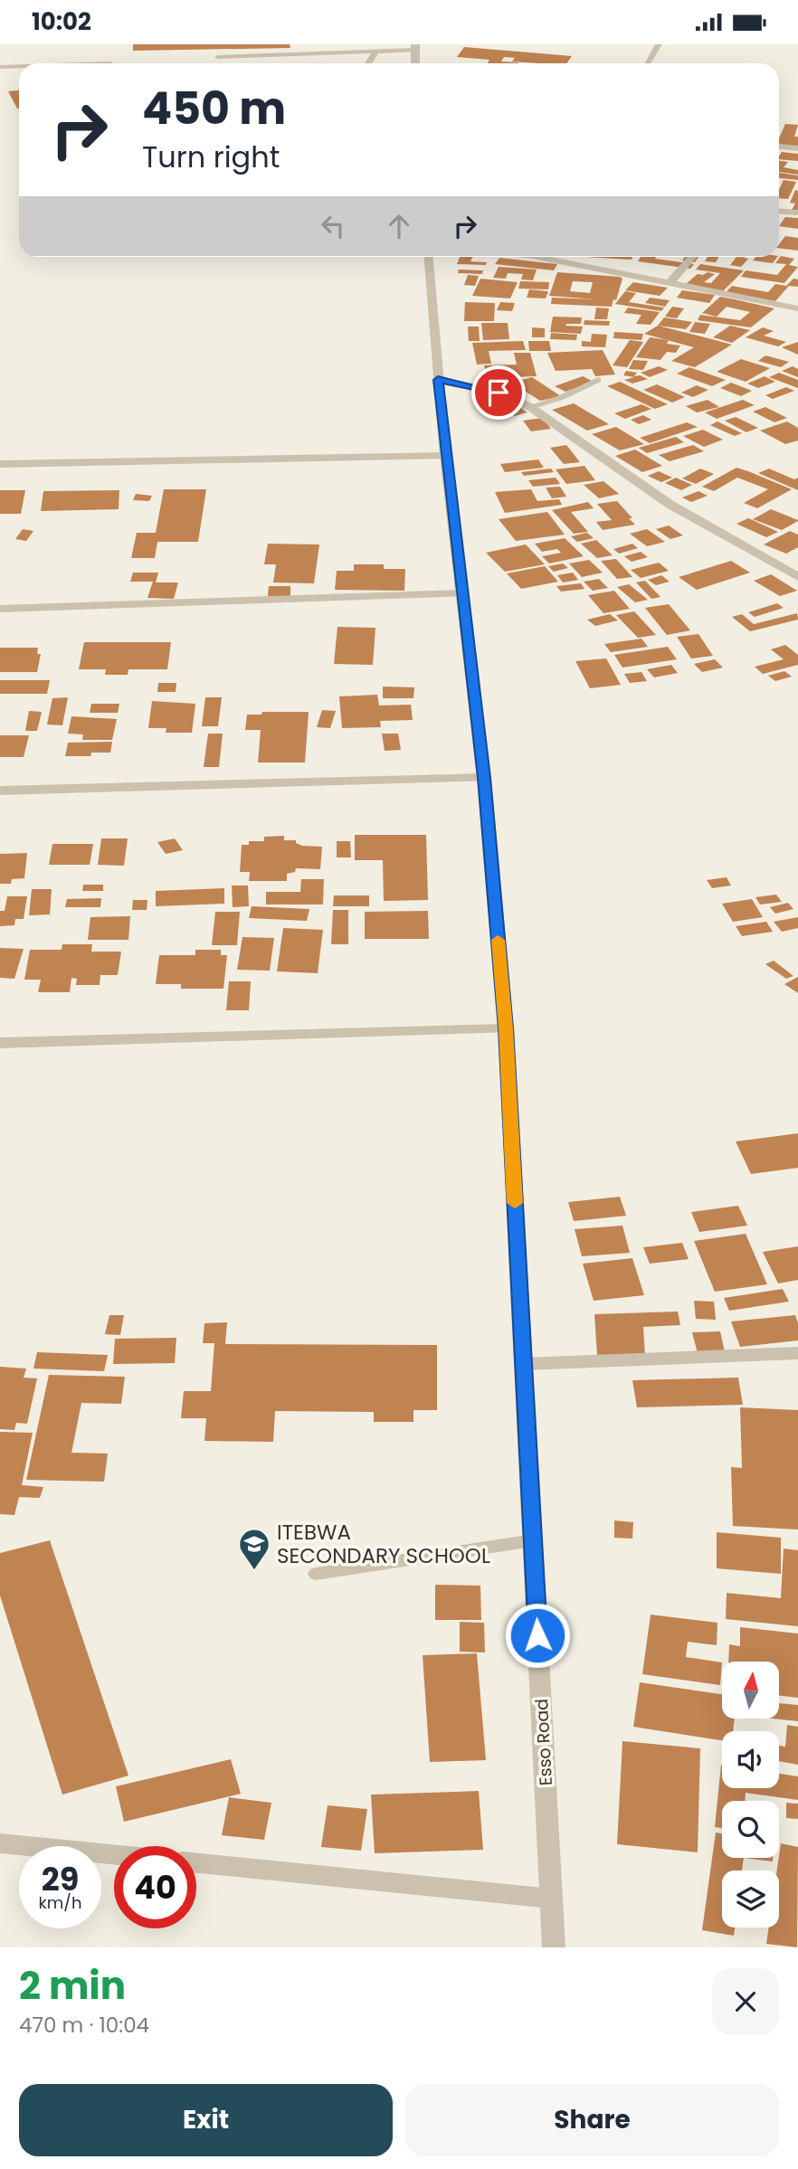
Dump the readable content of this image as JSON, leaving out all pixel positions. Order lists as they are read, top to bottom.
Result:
{
  "streets": {
    "street": ["Esso Road"]
  },
  "places": {
    "school or university": ["ITEBWA SECONDARY SCHOOL"]
  },
  "north": "top",
  "page": {
    "status": "10:02",
    "turn": ["450 m", "Turn right"],
    "speed": "29 km/h",
    "limit": "40",
    "heading": ["2 min", "470 m · 10:04"],
    "buttons": ["Exit", "Share"]
  }
}
